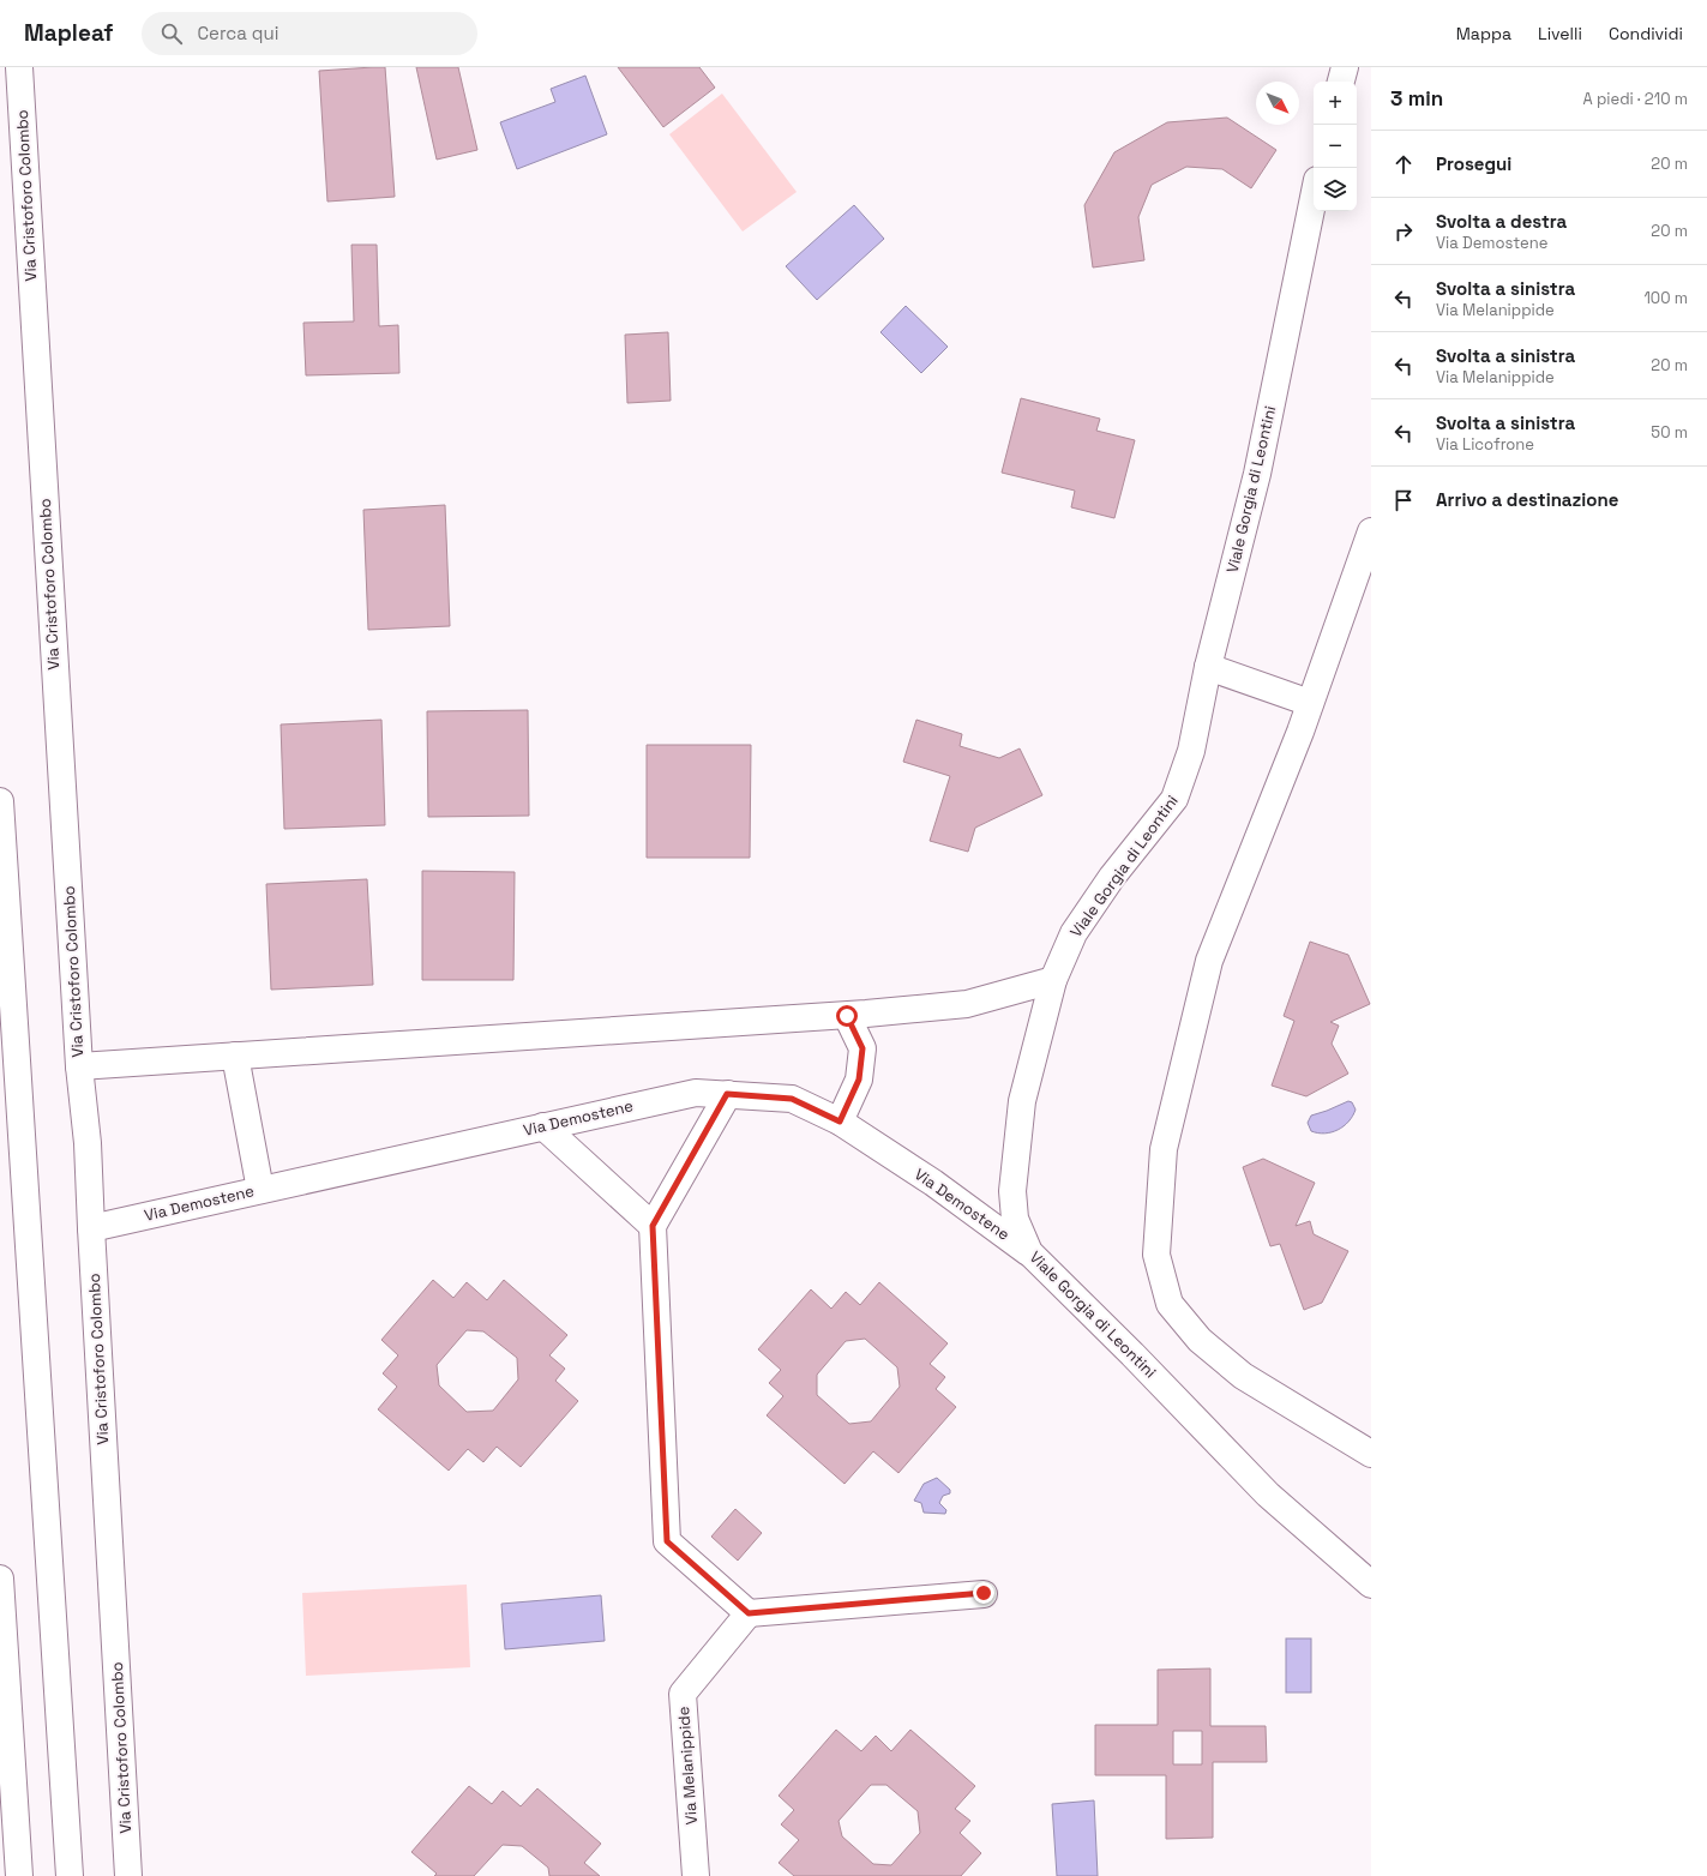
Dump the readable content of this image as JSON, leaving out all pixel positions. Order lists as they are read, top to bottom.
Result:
{
  "streets": {
    "street": [
      "Via Cristoforo Colombo",
      "Viale Gorgia di Leontini",
      "Via Demostene",
      "Via Melanippide"
    ]
  },
  "crossings": [
    ["Via Cristoforo Colombo", "Via Demostene"],
    ["Viale Gorgia di Leontini", "Via Demostene"]
  ],
  "north": "bottom right",
  "page": {
    "header": "Mapleaf",
    "search": "Cerca qui",
    "nav": ["Mappa", "Livelli", "Condividi"],
    "heading": ["3 min", "A piedi · 210 m"],
    "map_buttons": ["+", "−"],
    "list": [
      ["Prosegui", "20 m"],
      ["Svolta a destra", "Via Demostene", "20 m"],
      ["Svolta a sinistra", "Via Melanippide", "100 m"],
      ["Svolta a sinistra", "Via Melanippide", "20 m"],
      ["Svolta a sinistra", "Via Licofrone", "50 m"],
      "Arrivo a destinazione"
    ]
  }
}
